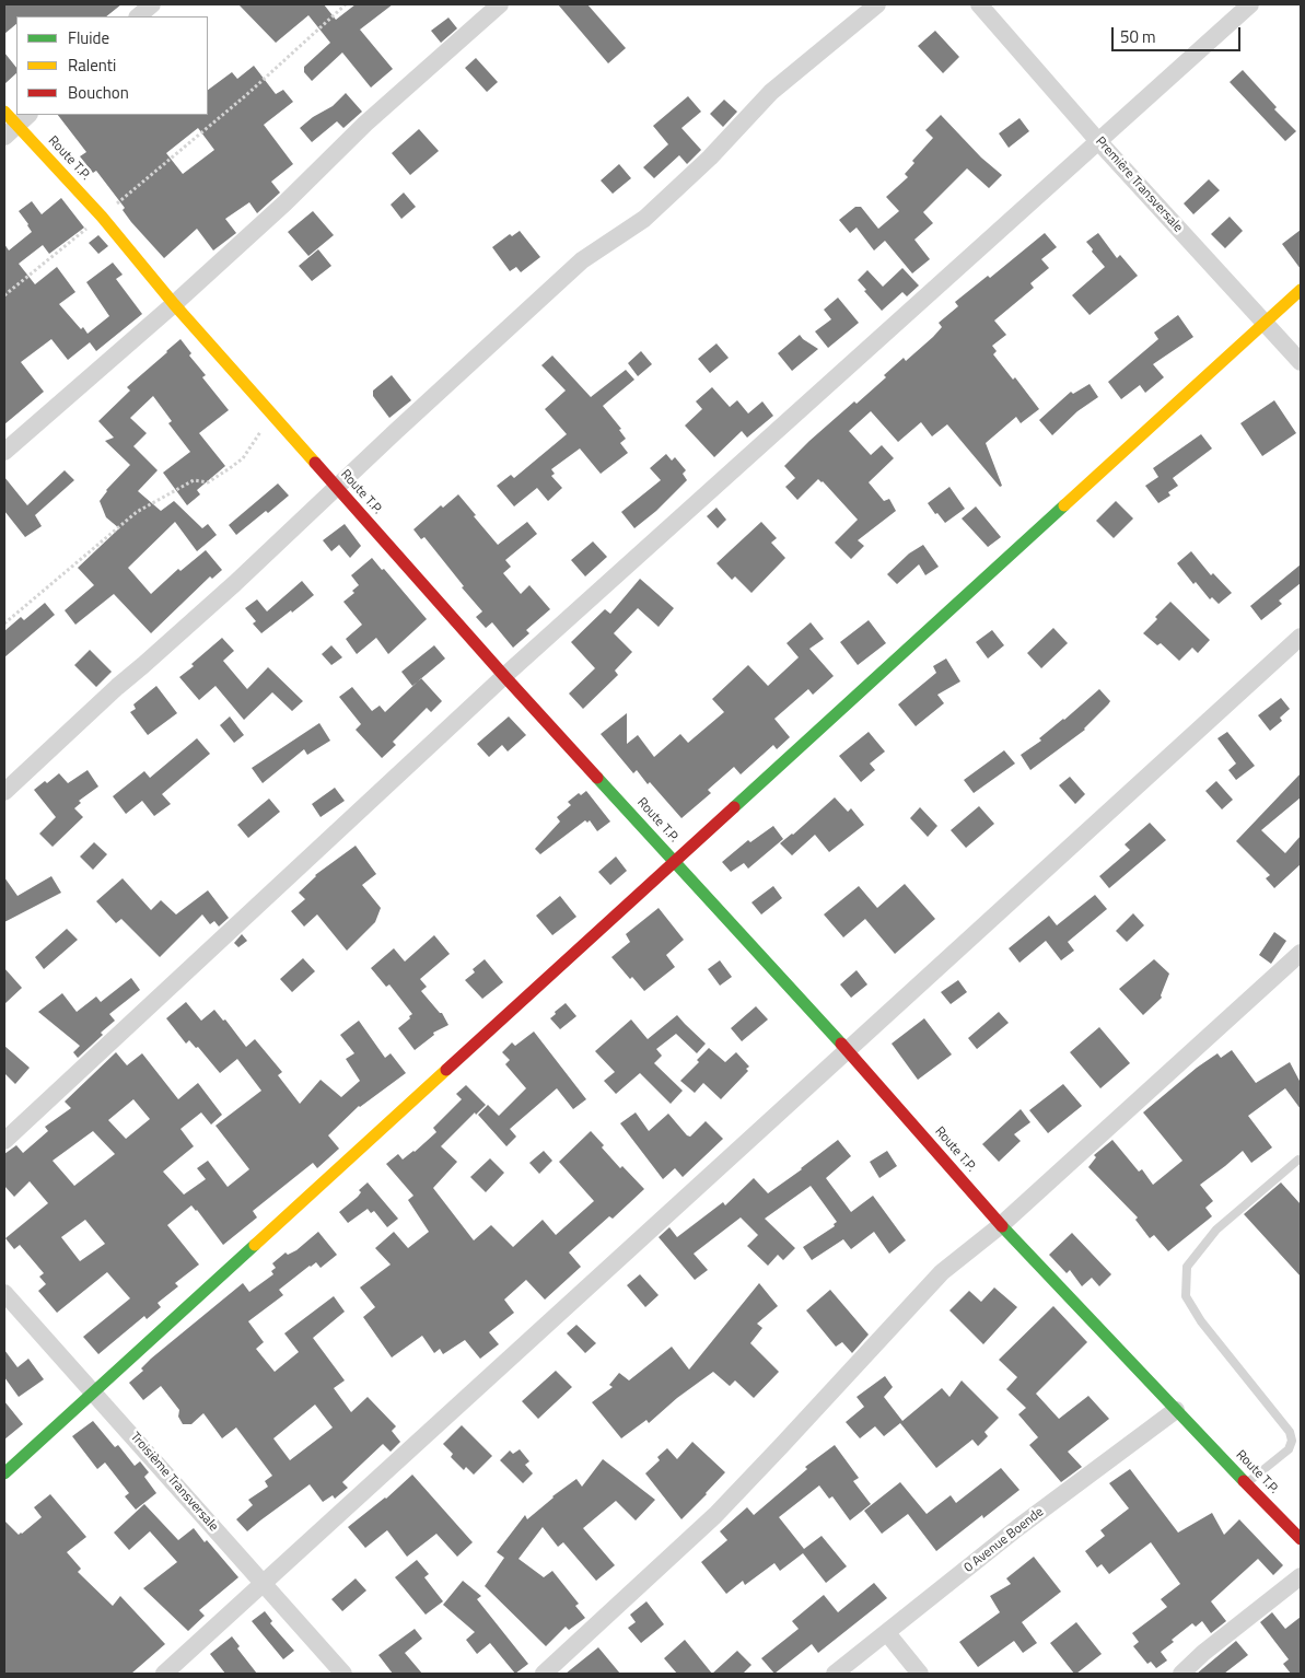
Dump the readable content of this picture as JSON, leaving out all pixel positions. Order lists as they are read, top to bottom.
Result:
{
  "streets": {
    "street": [
      "Route T.P.",
      "Première Transversale",
      "Troisième Transversale",
      "0 Avenue Boende"
    ]
  },
  "crossings": [
    ["Route T.P.", "0 Avenue Boende"]
  ],
  "legend": ["Fluide", "Ralenti", "Bouchon"],
  "scale_bar": "50 m"
}
